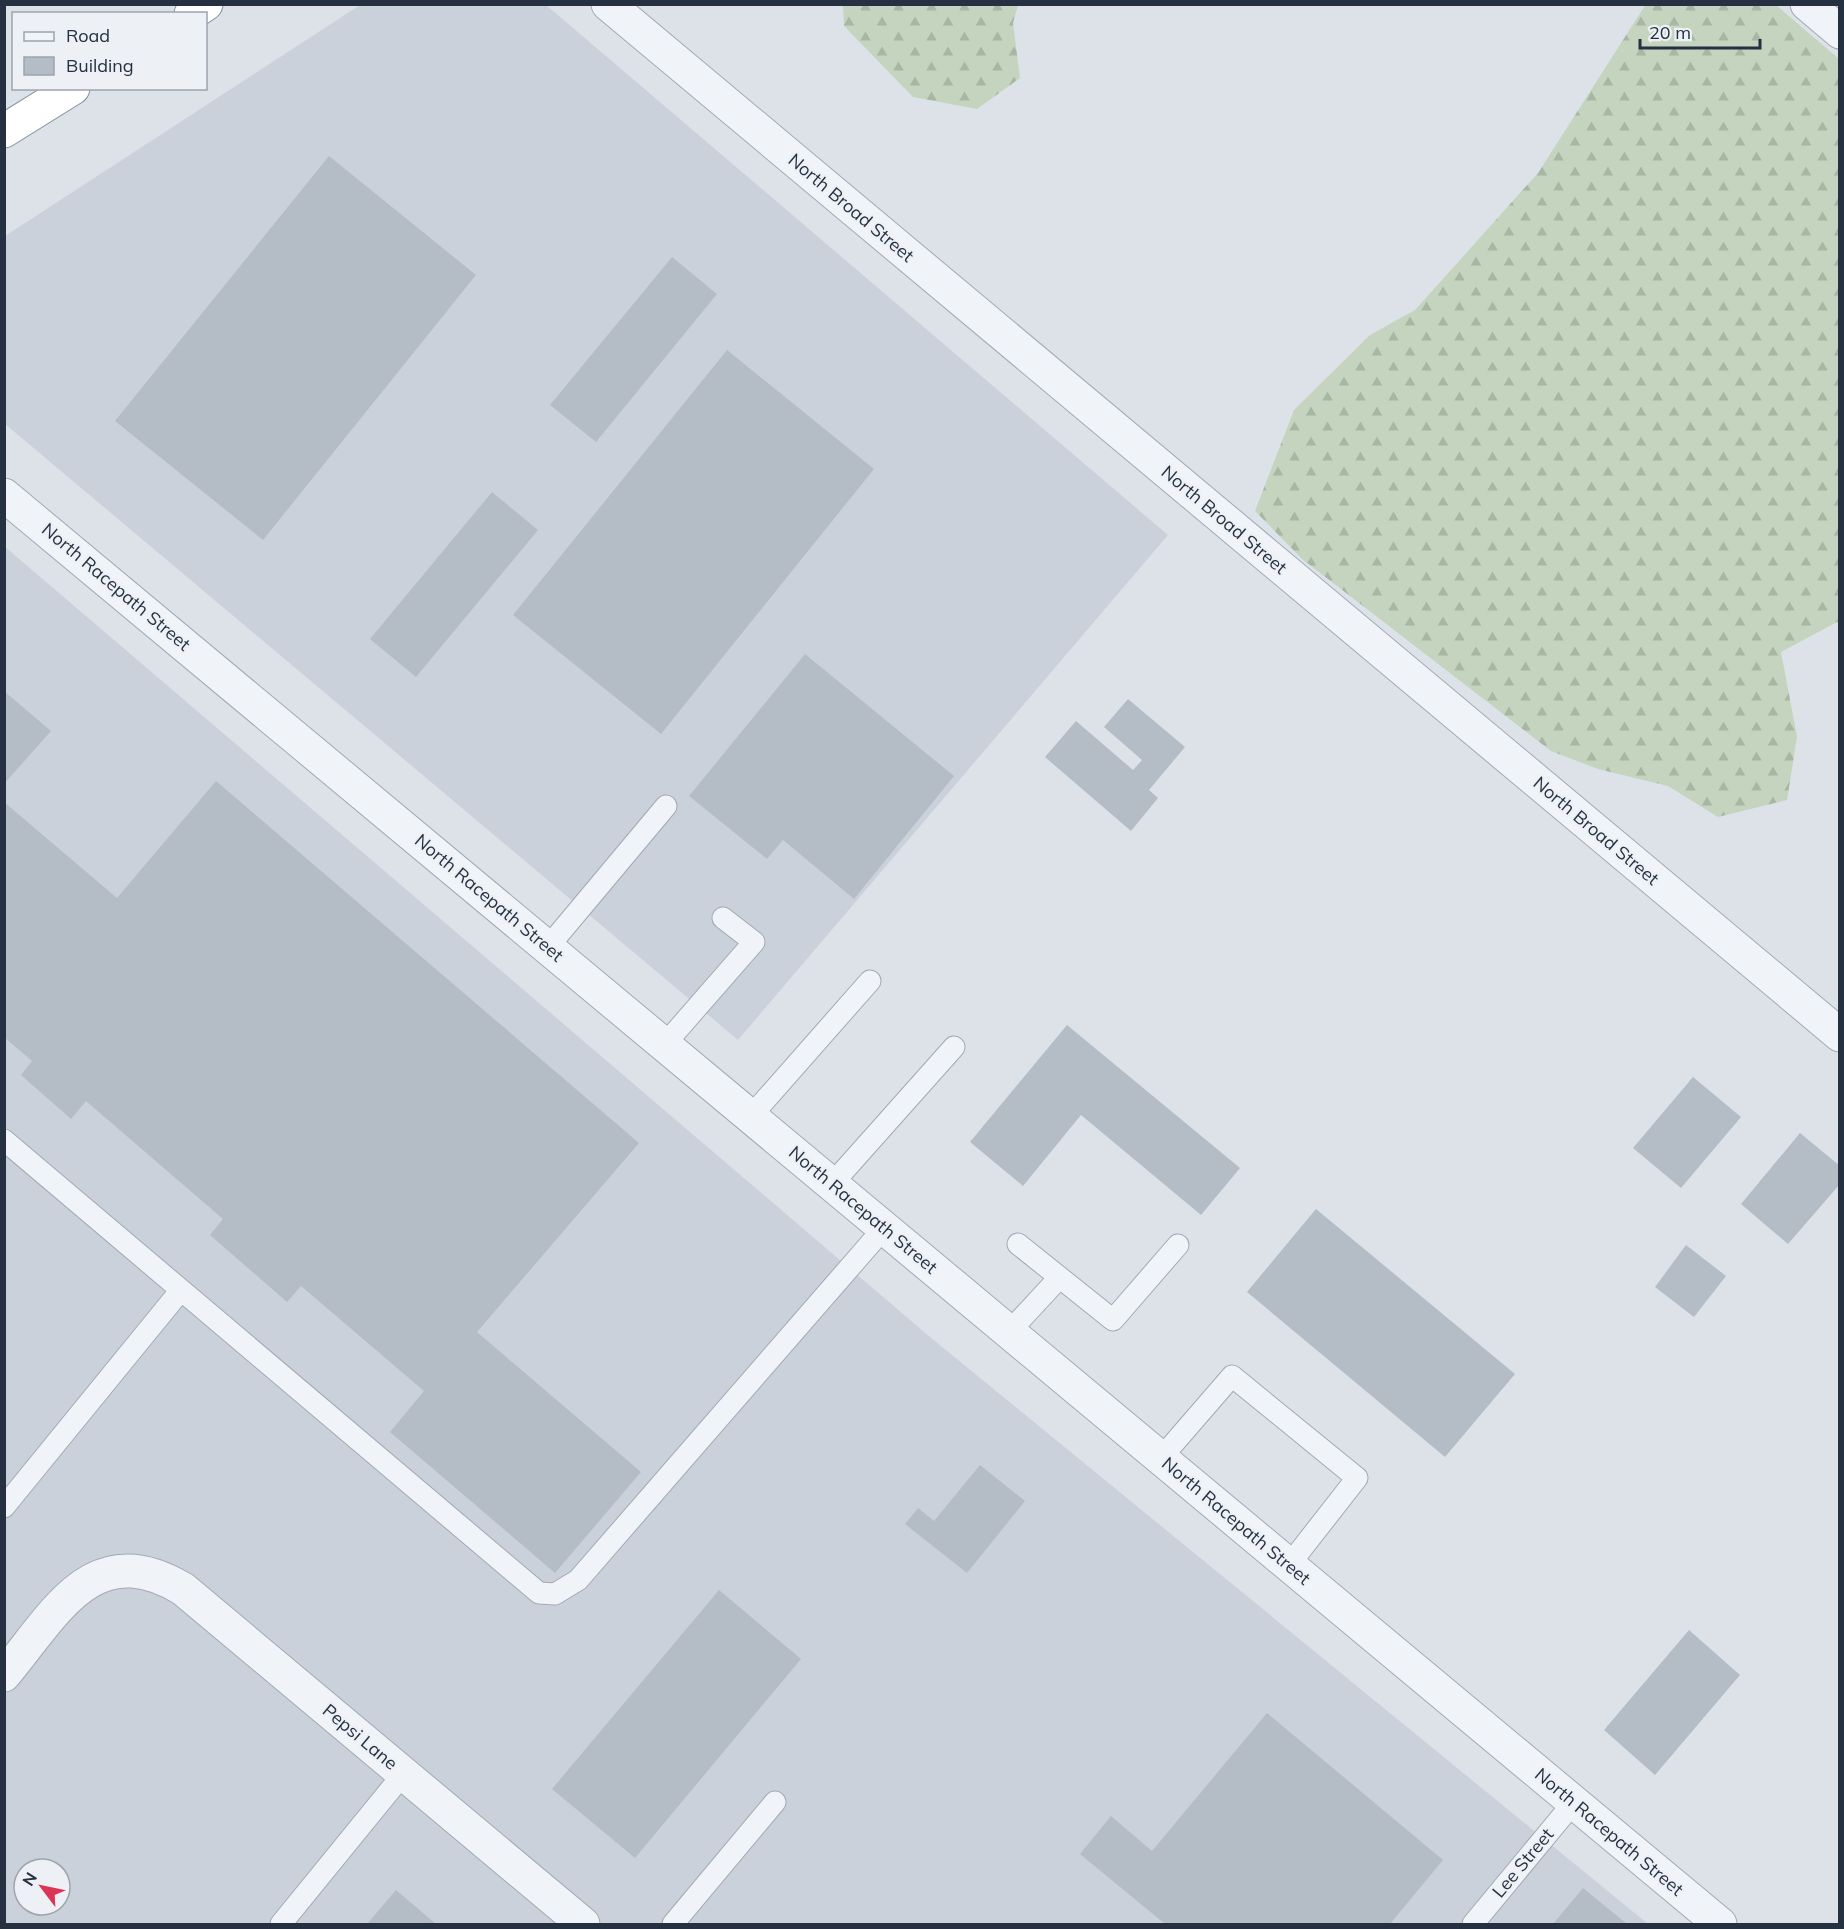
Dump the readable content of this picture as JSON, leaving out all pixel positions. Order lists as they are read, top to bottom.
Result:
{
  "streets": {
    "street": ["North Broad Street", "North Racepath Street", "Pepsi Lane"],
    "lane": ["Lee Street"]
  },
  "crossings": [
    ["North Racepath Street", "Lee Street"]
  ],
  "legend": ["Road", "Building"],
  "scale_bar": "20 m",
  "north": "top left"
}
